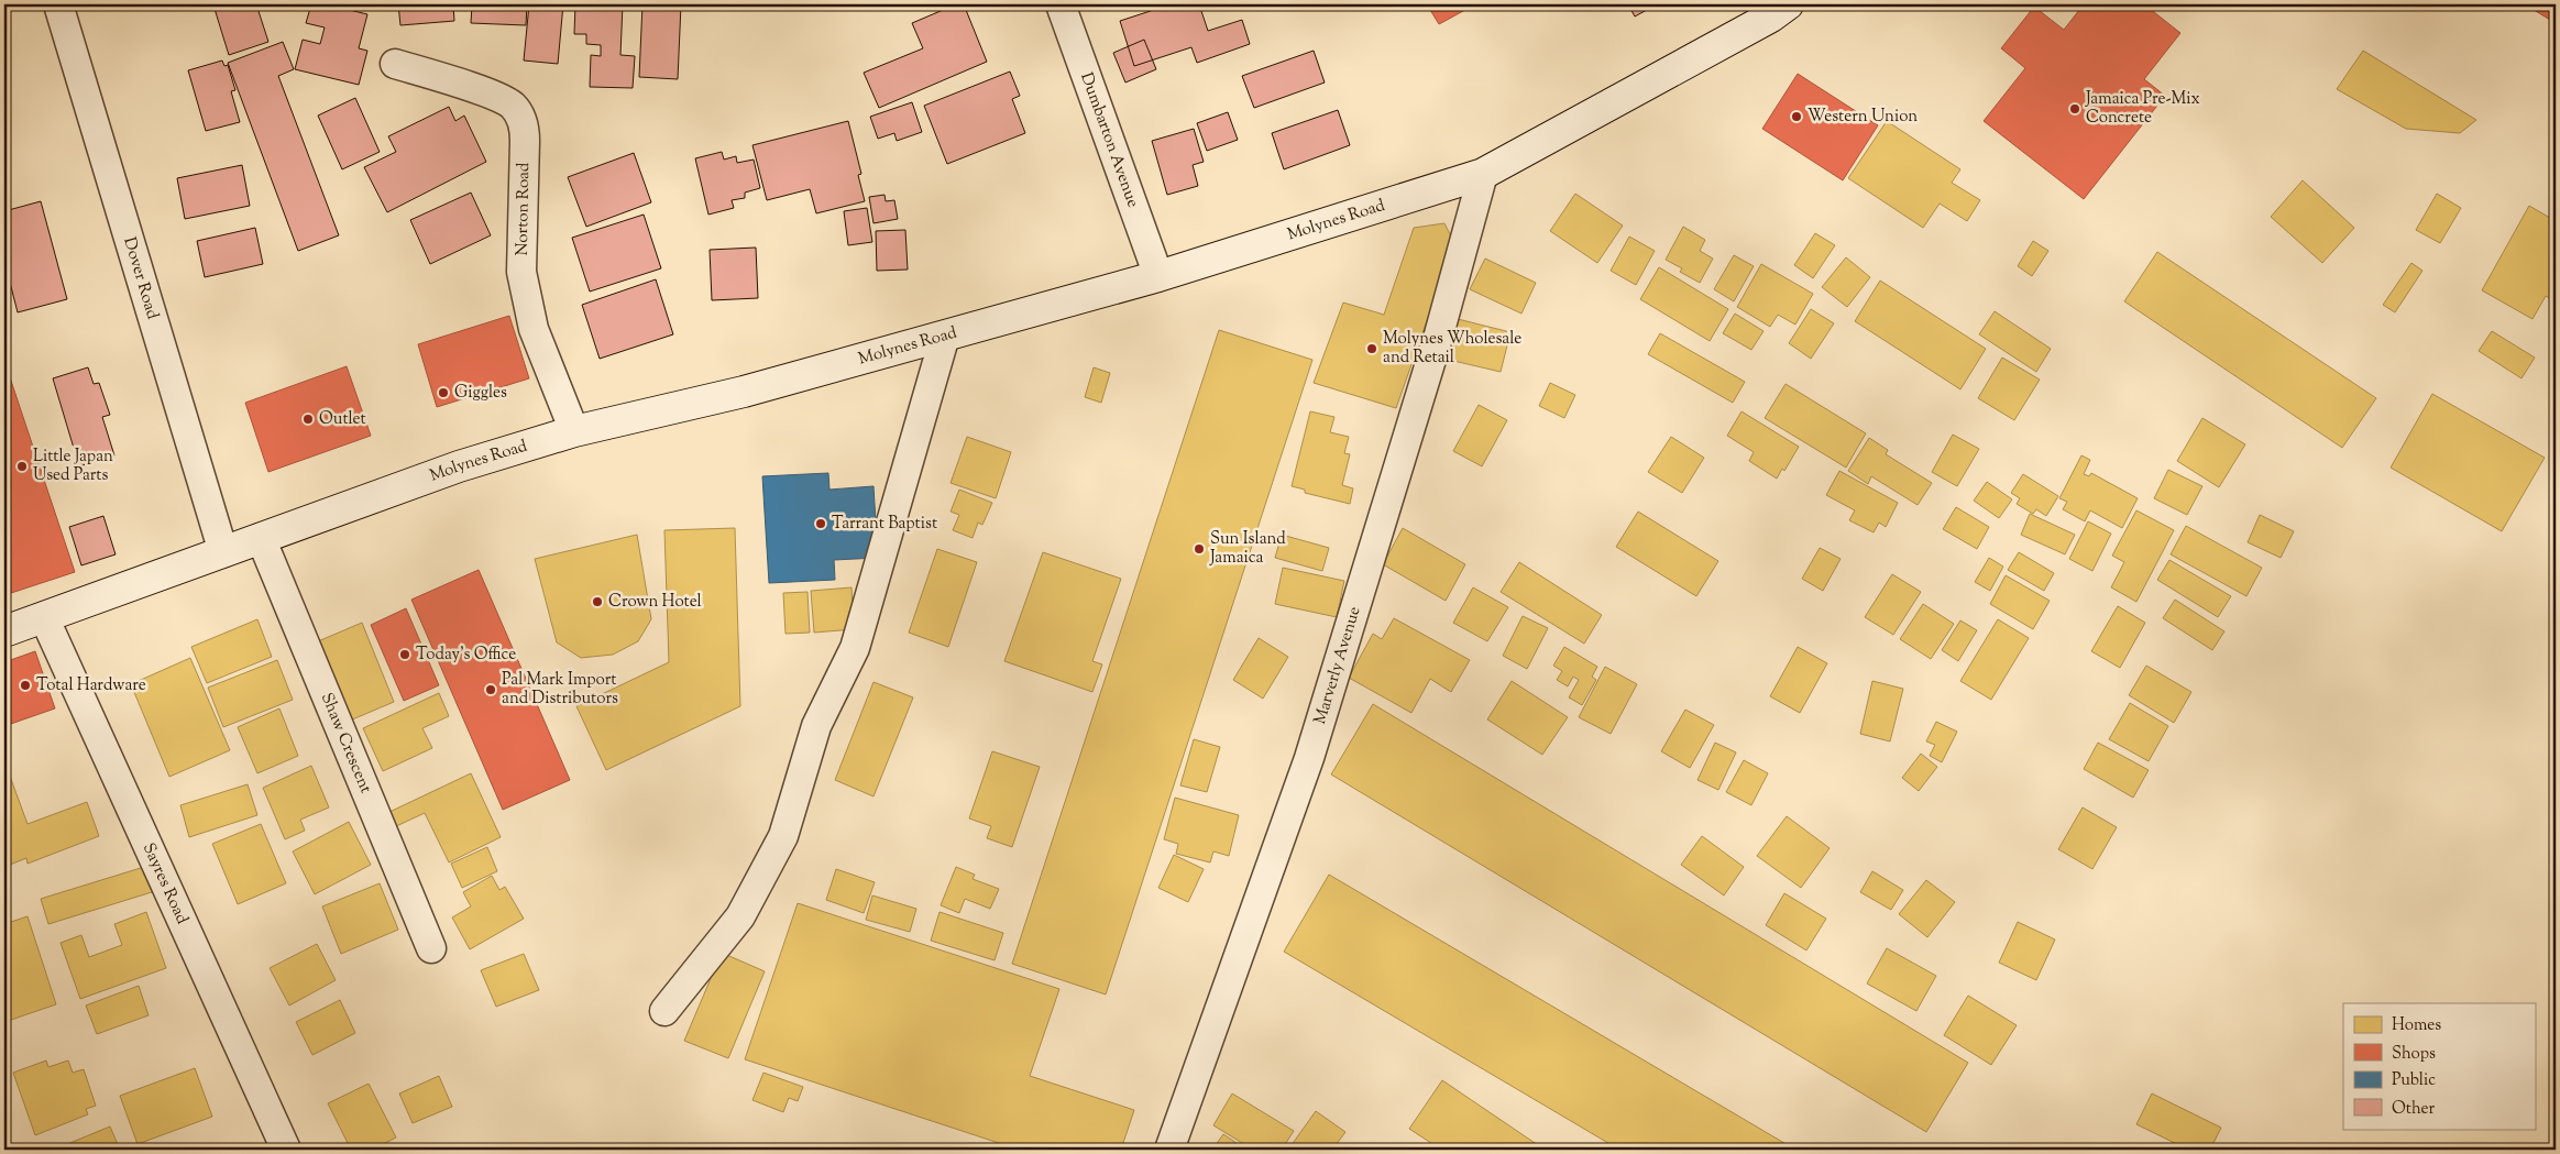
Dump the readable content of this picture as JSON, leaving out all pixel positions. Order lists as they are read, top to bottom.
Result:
{
  "streets": {
    "main road": ["Molynes Road"],
    "street": [
      "Dumbarton Avenue",
      "Norton Road",
      "Dover Road",
      "Marverly Avenue",
      "Shaw Crescent",
      "Sayres Road"
    ]
  },
  "crossings": [
    ["Dumbarton Avenue", "Molynes Road"],
    ["Norton Road", "Molynes Road"],
    ["Molynes Road", "Dover Road"],
    ["Molynes Road", "Marverly Avenue"],
    ["Molynes Road", "Shaw Crescent"],
    ["Molynes Road", "Sayres Road"]
  ],
  "places": [
    "Jamaica Pre-Mix Concrete",
    "Western Union",
    "Molynes Wholesale and Retail",
    "Giggles",
    "Outlet",
    "Little Japan Used Parts",
    "Tarrant Baptist",
    "Sun Island Jamaica",
    "Crown Hotel",
    "Today's Office",
    "Total Hardware",
    "Pal Mark Import and Distributors"
  ],
  "legend": [
    "Homes",
    "Shops",
    "Public",
    "Other"
  ]
}
